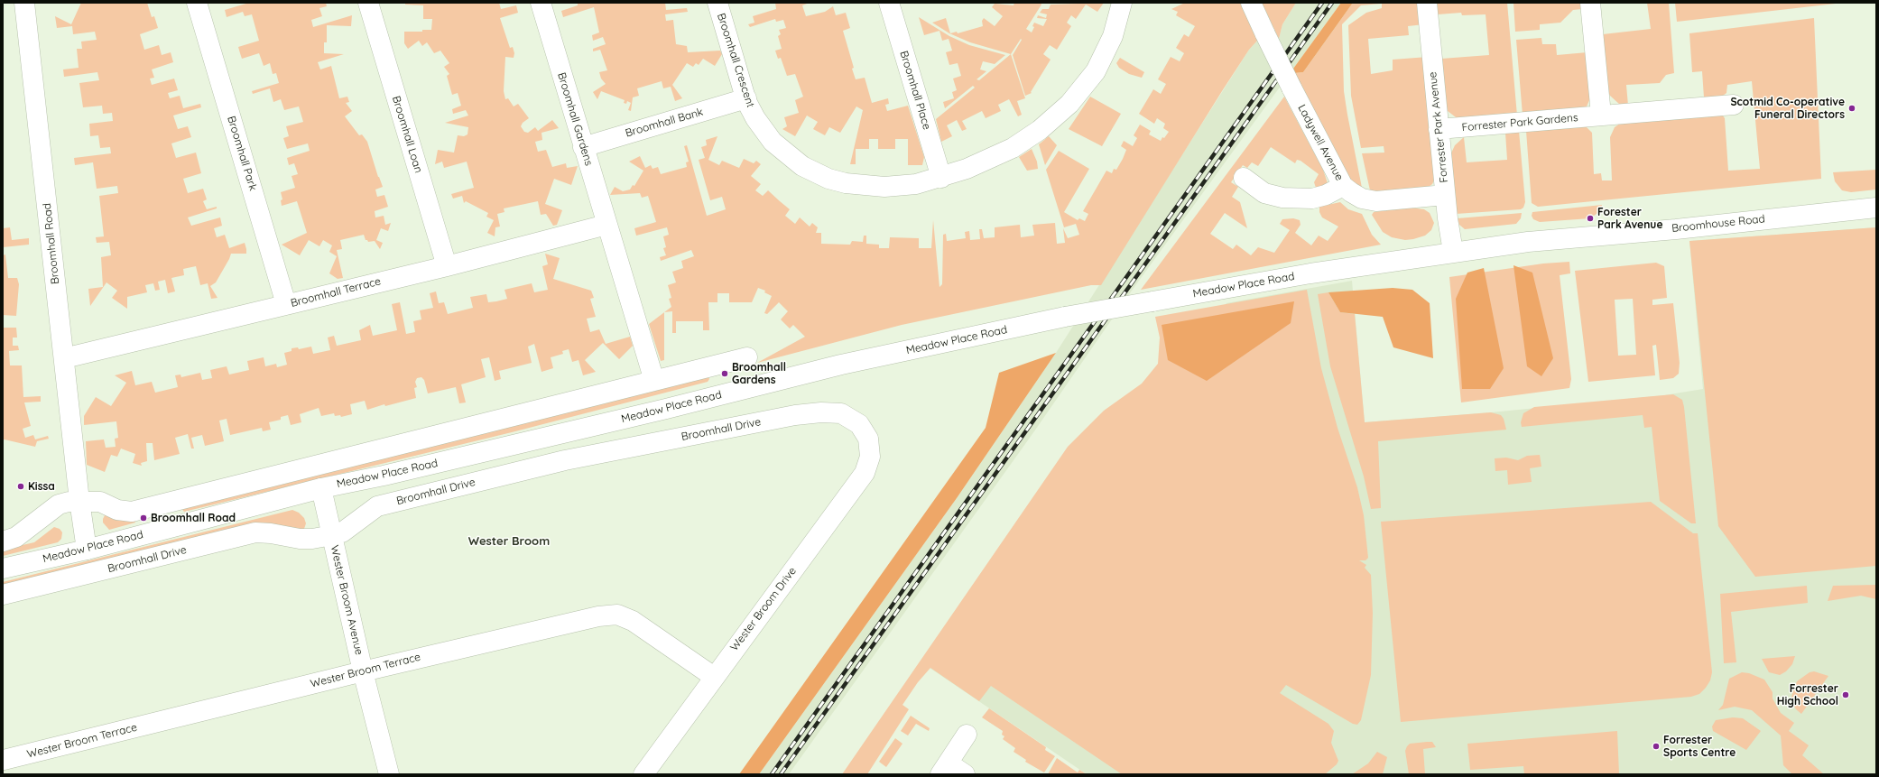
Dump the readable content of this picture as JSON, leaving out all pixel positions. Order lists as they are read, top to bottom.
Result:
{
  "streets": {
    "street": [
      "Broomhall Crescent",
      "Broomhall Place",
      "Broomhall Gardens",
      "Broomhall Bank",
      "Forrester Park Gardens",
      "Forrester Park Avenue",
      "Broomhall Loan",
      "Ladywell Avenue",
      "Broomhall Park",
      "Broomhouse Road",
      "Broomhall Road",
      "Meadow Place Road",
      "Broomhall Terrace",
      "Broomhall Drive",
      "Wester Broom Avenue",
      "Wester Broom Drive",
      "Wester Broom Terrace"
    ]
  },
  "crossings": [
    ["Broomhall Crescent", "Broomhall Place"],
    ["Broomhall Crescent", "Broomhall Bank"],
    ["Broomhall Gardens", "Broomhall Bank"],
    ["Broomhall Gardens", "Broomhall Terrace"],
    ["Forrester Park Gardens", "Forrester Park Avenue"],
    ["Forrester Park Avenue", "Ladywell Avenue"],
    ["Forrester Park Avenue", "Broomhouse Road"],
    ["Forrester Park Avenue", "Meadow Place Road"],
    ["Broomhall Loan", "Broomhall Terrace"],
    ["Broomhall Park", "Broomhall Terrace"],
    ["Broomhouse Road", "Meadow Place Road"],
    ["Broomhall Road", "Meadow Place Road"],
    ["Broomhall Road", "Broomhall Terrace"],
    ["Meadow Place Road", "Wester Broom Avenue"],
    ["Broomhall Drive", "Wester Broom Avenue"],
    ["Broomhall Drive", "Wester Broom Drive"],
    ["Wester Broom Avenue", "Wester Broom Terrace"],
    ["Wester Broom Drive", "Wester Broom Terrace"]
  ],
  "districts": ["Wester Broom"],
  "places": [
    "Scotmid Co-operative Funeral Directors",
    "Forester Park Avenue",
    "Broomhall Gardens",
    "Kissa",
    "Broomhall Road",
    "Forrester High School",
    "Forrester Sports Centre"
  ]
}
